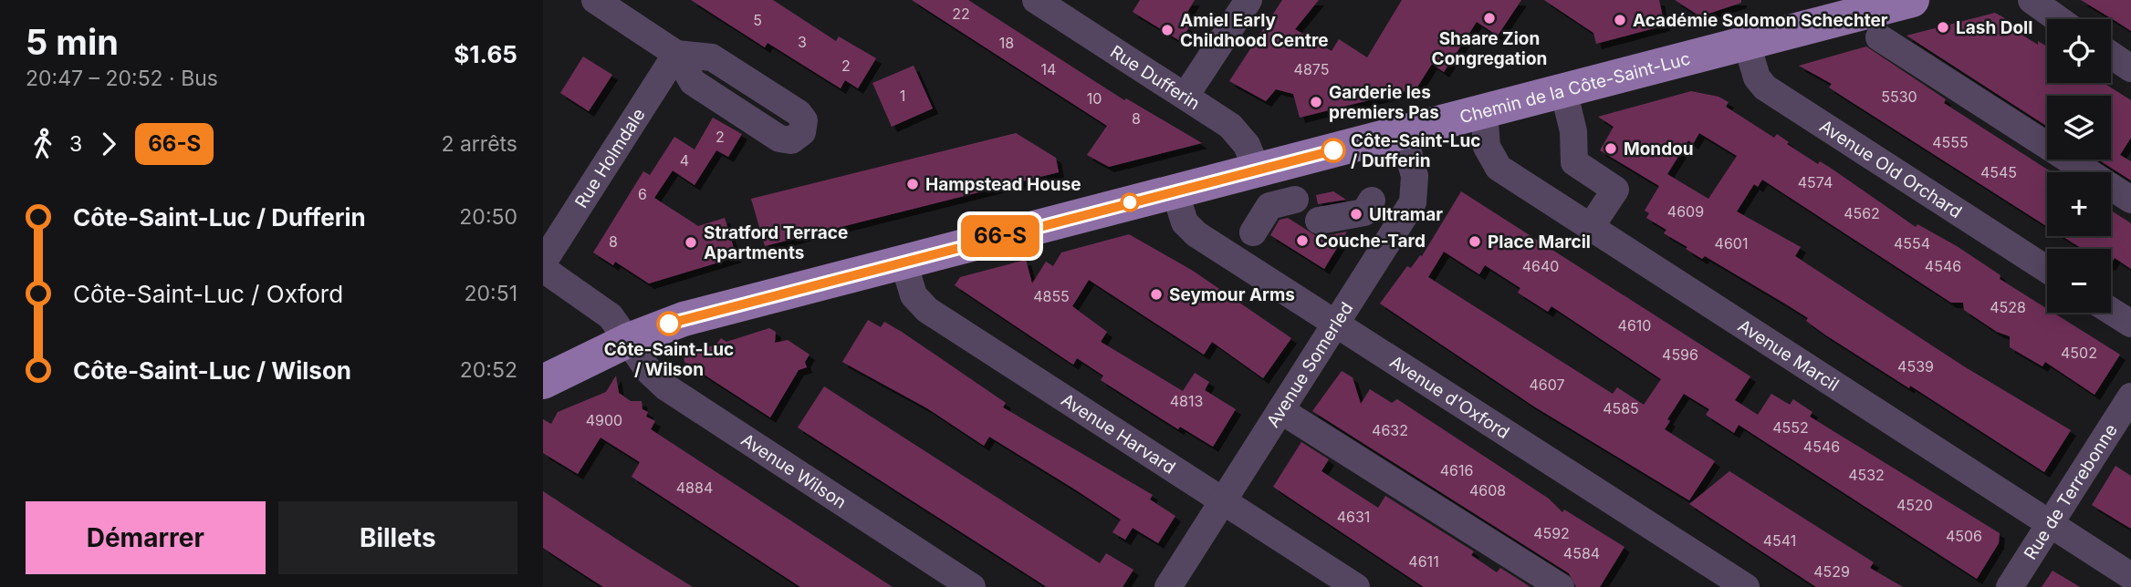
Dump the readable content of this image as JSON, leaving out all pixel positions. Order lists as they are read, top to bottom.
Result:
{
  "streets": {
    "main road": ["Chemin de la Côte-Saint-Luc"],
    "street": [
      "Rue Dufferin",
      "Rue Holmdale",
      "Avenue Old Orchard",
      "Avenue Marcil",
      "Avenue Somerled",
      "Avenue d'Oxford",
      "Avenue Harvard",
      "Avenue Wilson",
      "Rue de Terrebonne"
    ]
  },
  "crossings": [
    ["Rue Dufferin", "Chemin de la Côte-Saint-Luc"],
    ["Chemin de la Côte-Saint-Luc", "Avenue Old Orchard"],
    ["Chemin de la Côte-Saint-Luc", "Avenue Marcil"],
    ["Chemin de la Côte-Saint-Luc", "Avenue Somerled"],
    ["Chemin de la Côte-Saint-Luc", "Avenue d'Oxford"],
    ["Chemin de la Côte-Saint-Luc", "Avenue Harvard"],
    ["Chemin de la Côte-Saint-Luc", "Avenue Wilson"],
    ["Avenue Marcil", "Rue de Terrebonne"],
    ["Avenue Somerled", "Avenue d'Oxford"],
    ["Avenue Somerled", "Avenue Harvard"]
  ],
  "places": [
    "Shaare Zion Congregation",
    "Académie Solomon Schechter",
    "Lash Doll",
    "Amiel Early Childhood Centre",
    "Garderie les premiers Pas",
    "Mondou",
    "Côte-Saint-Luc / Dufferin",
    "Hampstead House",
    "Ultramar",
    "Couche-Tard",
    "Place Marcil",
    "Stratford Terrace Apartments",
    "Seymour Arms",
    "Côte-Saint-Luc / Wilson"
  ],
  "lines": ["bus line 66-S"],
  "house_numbers": [
    "22",
    "5",
    "3",
    "18",
    "2",
    "14",
    "4875",
    "1",
    "5530",
    "10",
    "8",
    "2",
    "4555",
    "4",
    "4545",
    "4574",
    "6",
    "4609",
    "4562",
    "8",
    "4601",
    "4554",
    "4640",
    "4546",
    "4855",
    "4528",
    "4610",
    "4502",
    "4596",
    "4539",
    "4607",
    "4813",
    "4585",
    "4900",
    "4552",
    "4632",
    "4546",
    "4616",
    "4532",
    "4884",
    "4608",
    "4520",
    "4631",
    "4592",
    "4506",
    "4541",
    "4584",
    "4611",
    "4529"
  ],
  "page": {
    "heading": ["5 min", "20:47 – 20:52 · Bus", "$1.65"],
    "on_map": "66-S",
    "map_buttons": ["+", "−"],
    "legs": ["3", "66-S", "2 arrêts"],
    "list": [
      {
        "name": "Côte-Saint-Luc / Dufferin",
        "value": "20:50"
      },
      {
        "name": "Côte-Saint-Luc / Oxford",
        "value": "20:51"
      },
      {
        "name": "Côte-Saint-Luc / Wilson",
        "value": "20:52"
      }
    ],
    "buttons": ["Démarrer", "Billets"]
  }
}
